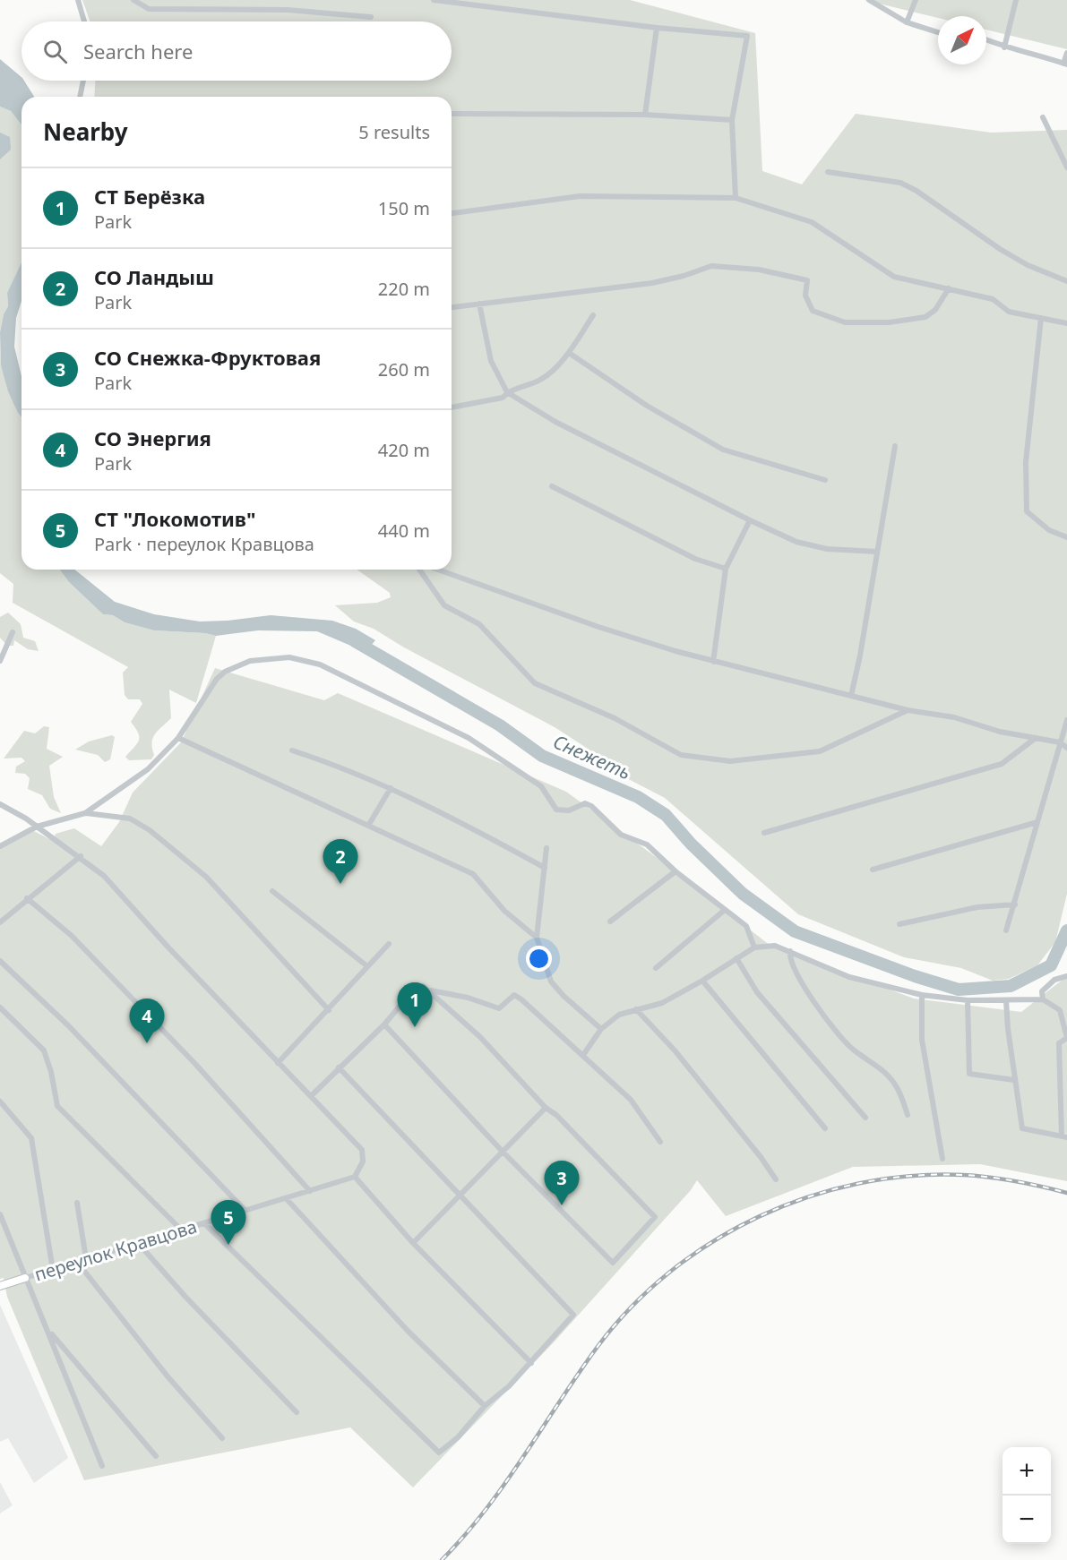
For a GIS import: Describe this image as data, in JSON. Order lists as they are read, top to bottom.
{
  "streets": {
    "street": ["переулок Кравцова"]
  },
  "water": ["Снежеть"],
  "north": "top right",
  "page": {
    "search": "Search here",
    "heading": ["Nearby", "5 results"],
    "list": [
      {
        "mark": "1",
        "name": "СТ Берёзка",
        "note": "Park",
        "value": "150 m"
      },
      {
        "mark": "2",
        "name": "СО Ландыш",
        "note": "Park",
        "value": "220 m"
      },
      {
        "mark": "3",
        "name": "СО Снежка-Фруктовая",
        "note": "Park",
        "value": "260 m"
      },
      {
        "mark": "4",
        "name": "СО Энергия",
        "note": "Park",
        "value": "420 m"
      },
      {
        "mark": "5",
        "name": "СТ \"Локомотив\"",
        "note": "Park · переулок Кравцова",
        "value": "440 m"
      }
    ],
    "pins": [
      "2",
      "1",
      "4",
      "3",
      "5"
    ],
    "map_buttons": ["+", "−"]
  }
}
